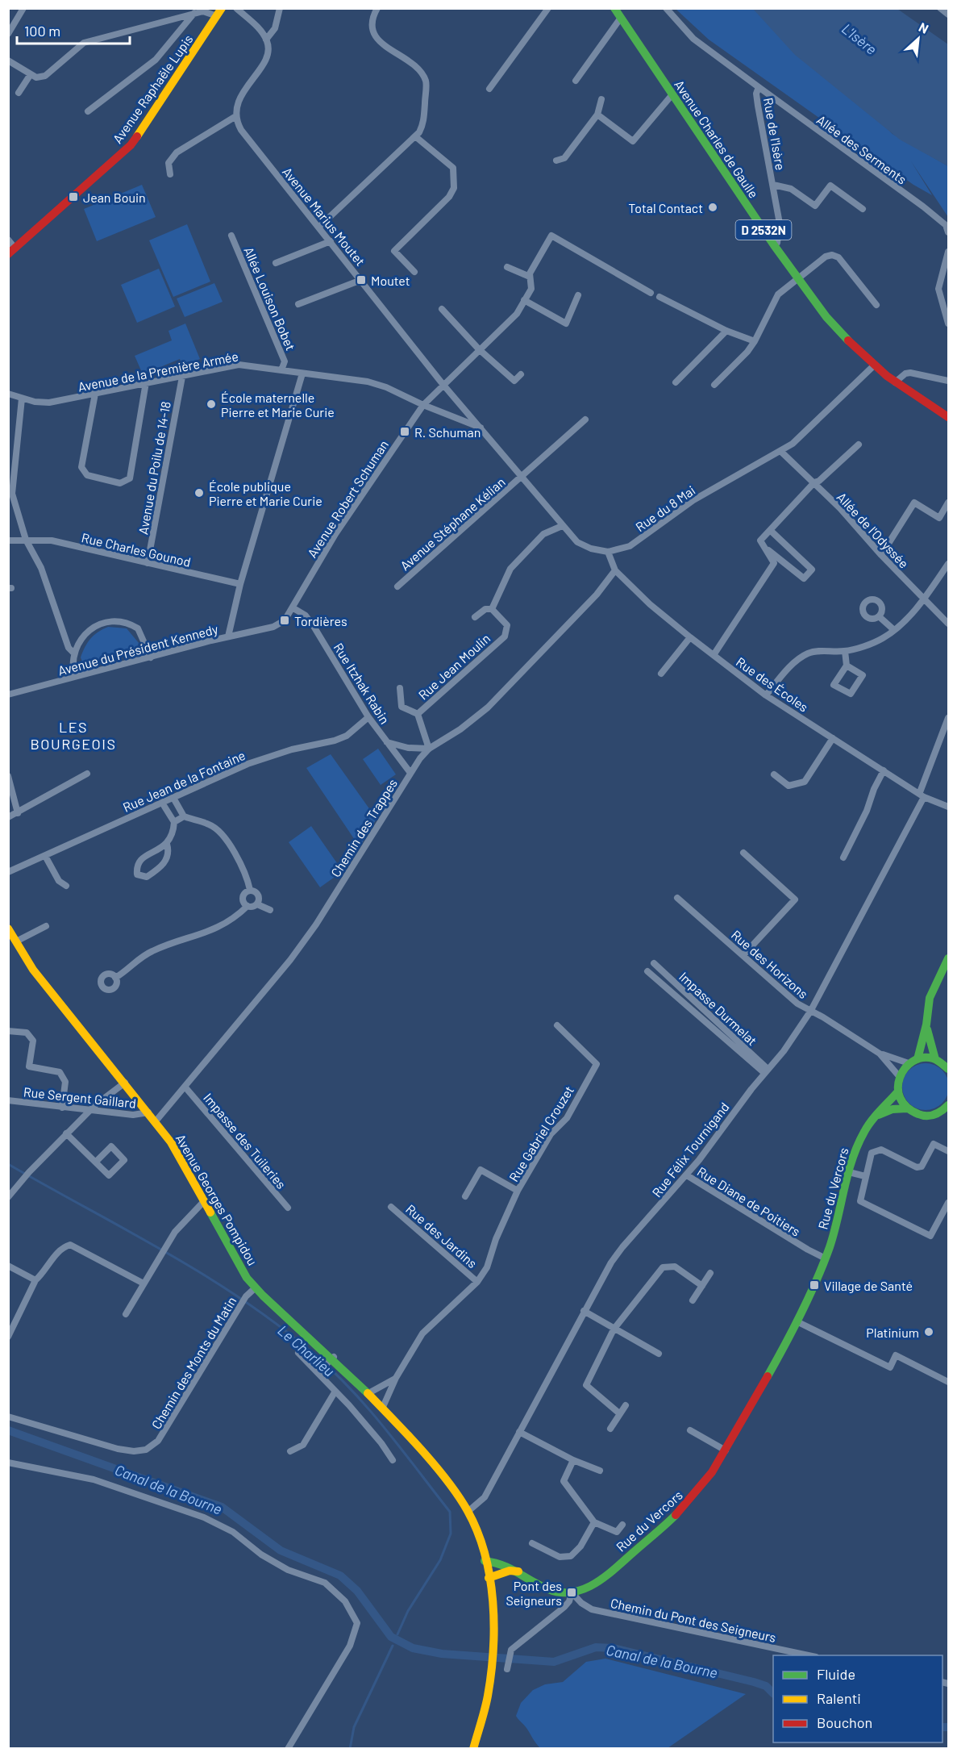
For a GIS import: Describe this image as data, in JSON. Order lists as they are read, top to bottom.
{
  "streets": {
    "main road": [
      "Avenue Raphaële Lupis",
      "Avenue Charles de Gaulle",
      "D 2532N",
      "Rue du Vercors",
      "Avenue Georges Pompidou"
    ],
    "street": [
      "Rue de l'Isère",
      "Allée des Serments",
      "Avenue Marius Moutet",
      "Allée Louison Bobet",
      "Avenue de la Première Armée",
      "Avenue du Poilu de 14-18",
      "Avenue Robert Schuman",
      "Rue du 8 Mai",
      "Avenue Stéphane Kélian",
      "Allée de l'Odyssée",
      "Rue Charles Gounod",
      "Avenue du Président Kennedy",
      "Rue Jean Moulin",
      "Rue Itzhak Rabin",
      "Rue des Écoles",
      "Rue Jean de la Fontaine",
      "Chemin des Trappes",
      "Rue des Horizons",
      "Impasse Durmelat",
      "Rue Sergent Gaillard",
      "Rue Gabriel Crouzet",
      "Impasse des Tuileries",
      "Rue Félix Tournigand",
      "Rue Diane de Poitiers",
      "Rue des Jardins",
      "Chemin des Monts du Matin",
      "Chemin du Pont des Seigneurs"
    ]
  },
  "crossings": [
    ["Rue de l'Isère", "Avenue Charles de Gaulle"],
    ["Rue de l'Isère", "Allée des Serments"],
    ["Avenue Charles de Gaulle", "Rue du 8 Mai"],
    ["Avenue Marius Moutet", "Avenue de la Première Armée"],
    ["Avenue Marius Moutet", "Avenue Robert Schuman"],
    ["Allée Louison Bobet", "Avenue de la Première Armée"],
    ["Avenue de la Première Armée", "Avenue du Poilu de 14-18"],
    ["Avenue de la Première Armée", "Avenue Robert Schuman"],
    ["Avenue du Poilu de 14-18", "Rue Charles Gounod"],
    ["Avenue Robert Schuman", "Avenue du Président Kennedy"],
    ["Avenue Robert Schuman", "Rue Itzhak Rabin"],
    ["Rue du 8 Mai", "Allée de l'Odyssée"],
    ["Rue du 8 Mai", "Rue des Écoles"],
    ["Rue Itzhak Rabin", "Rue Jean de la Fontaine"],
    ["Rue Itzhak Rabin", "Chemin des Trappes"],
    ["Rue des Écoles", "Chemin des Trappes"],
    ["Rue des Écoles", "Rue Félix Tournigand"],
    ["Chemin des Trappes", "Impasse des Tuileries"],
    ["Chemin des Trappes", "Avenue Georges Pompidou"],
    ["Rue des Horizons", "Rue Félix Tournigand"],
    ["Impasse Durmelat", "Rue Félix Tournigand"],
    ["Rue Sergent Gaillard", "Avenue Georges Pompidou"],
    ["Rue Gabriel Crouzet", "Avenue Georges Pompidou"],
    ["Rue Gabriel Crouzet", "Rue des Jardins"],
    ["Rue Félix Tournigand", "Avenue Georges Pompidou"],
    ["Rue Félix Tournigand", "Rue Diane de Poitiers"],
    ["Rue du Vercors", "Avenue Georges Pompidou"],
    ["Rue du Vercors", "Rue Diane de Poitiers"],
    ["Rue du Vercors", "Chemin du Pont des Seigneurs"],
    ["Avenue Georges Pompidou", "Chemin des Monts du Matin"]
  ],
  "districts": ["LES BOURGEOIS"],
  "water": ["L'Isère", "Le Charlieu", "Canal de la Bourne"],
  "places": {
    "transit": [
      "Jean Bouin",
      "Moutet",
      "R. Schuman",
      "Tordières",
      "Village de Santé",
      "Pont des Seigneurs"
    ],
    "other": [
      "Total Contact",
      "École maternelle Pierre et Marie Curie",
      "École publique Pierre et Marie Curie",
      "Platinium"
    ]
  },
  "legend": ["Fluide", "Ralenti", "Bouchon"],
  "scale_bar": "100 m",
  "north": "top right"
}
